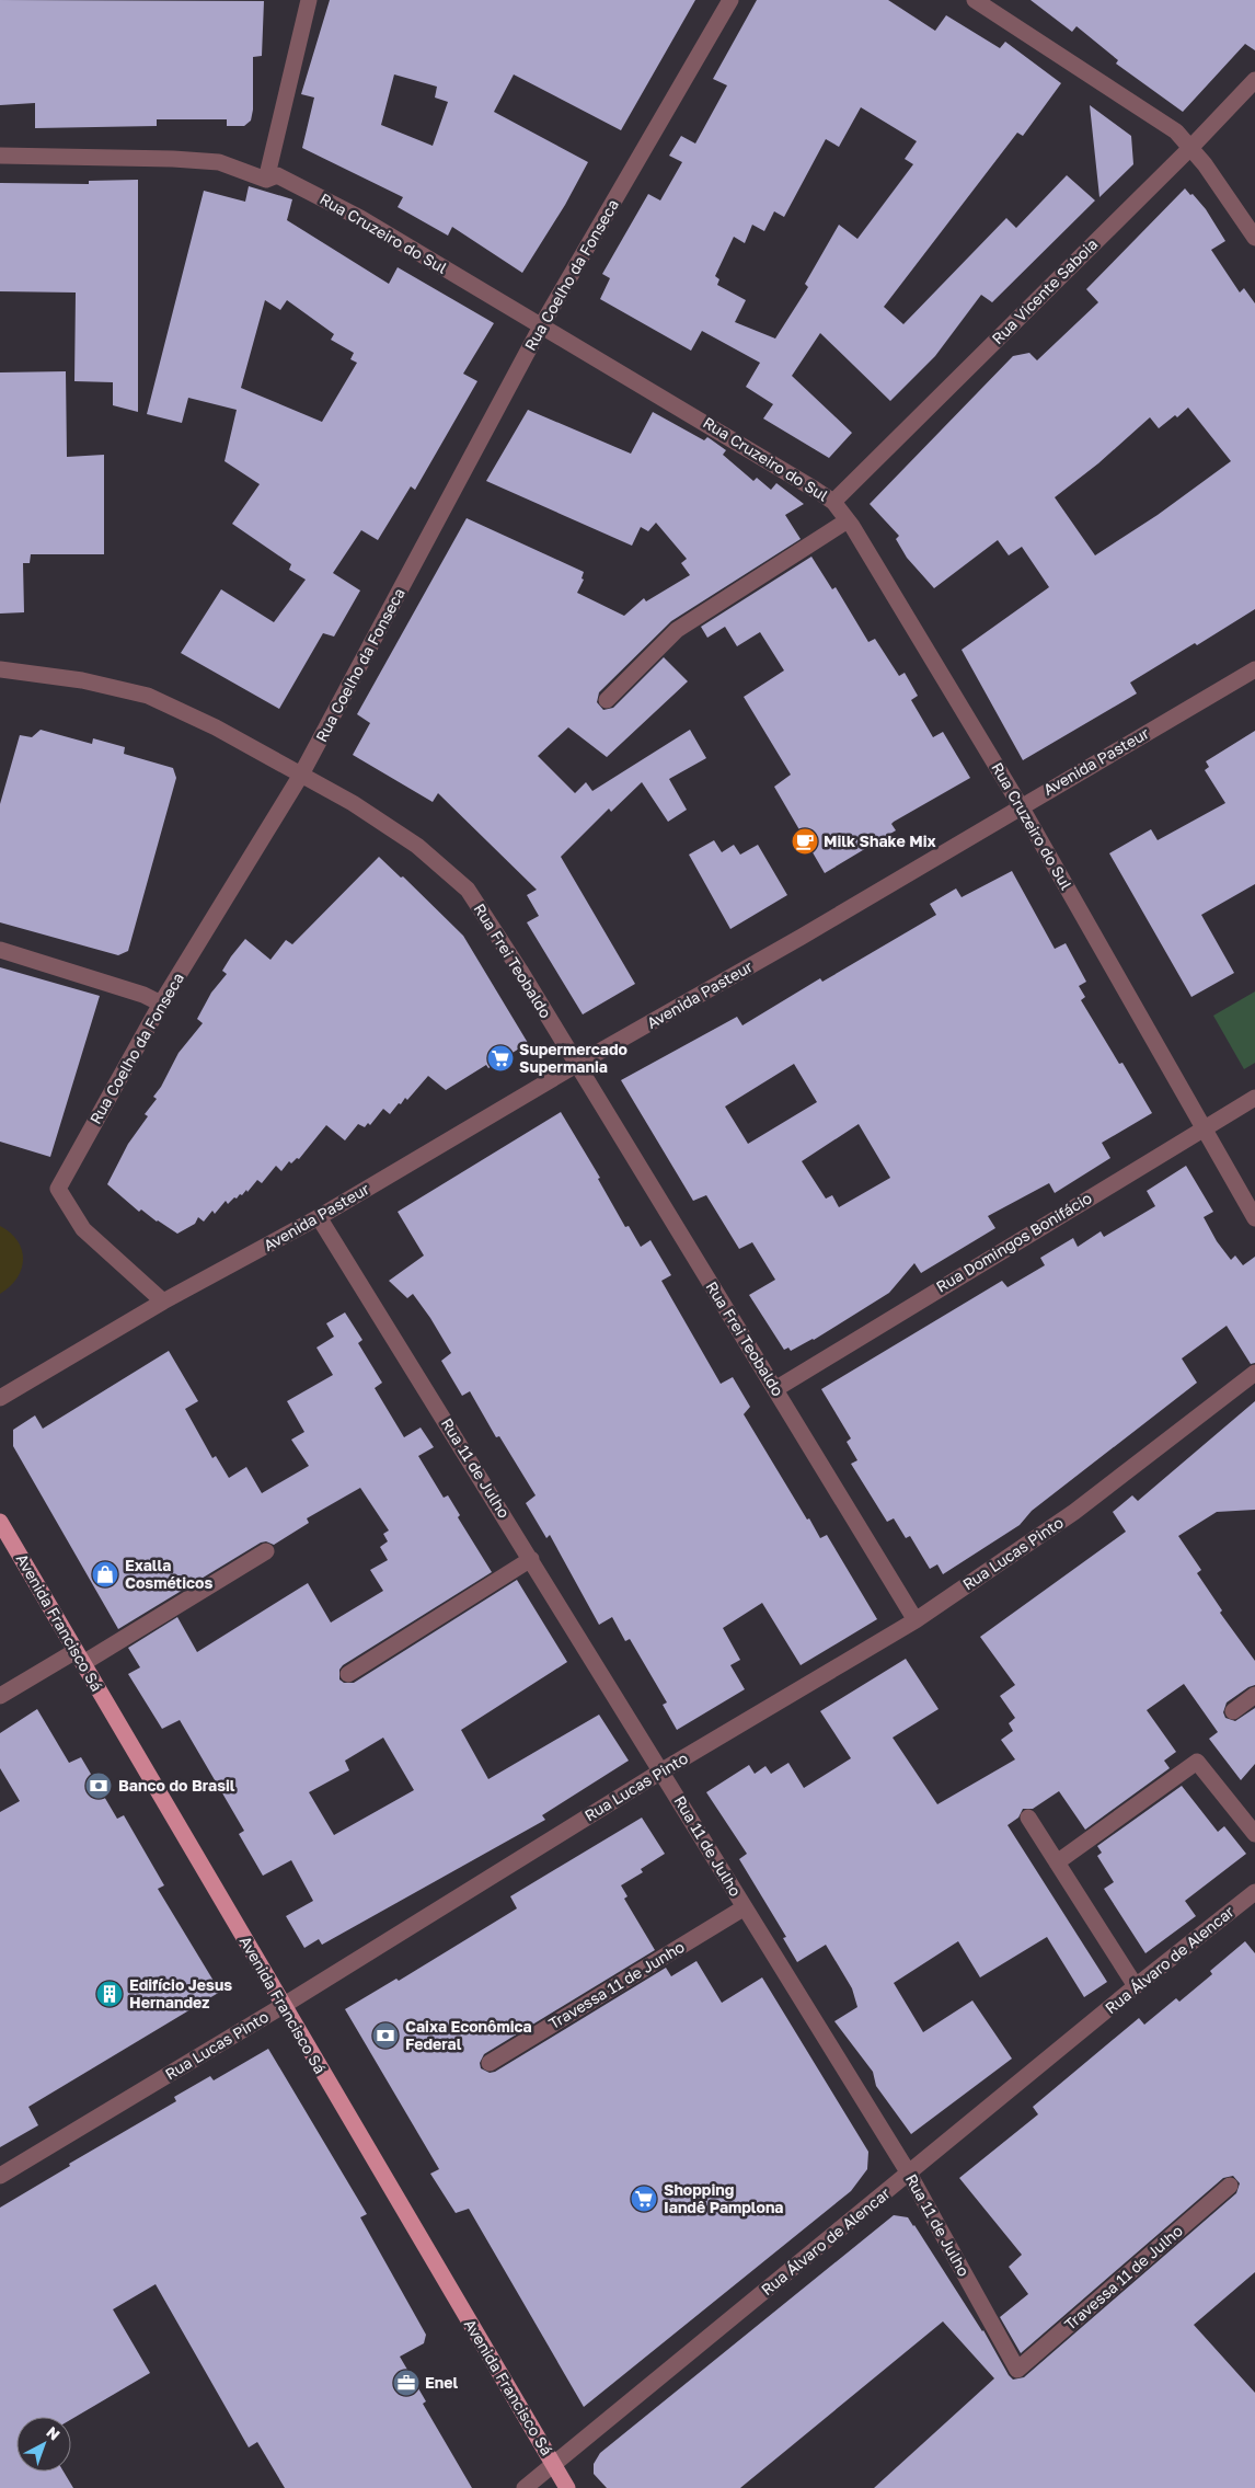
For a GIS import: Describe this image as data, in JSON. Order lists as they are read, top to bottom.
{
  "streets": {
    "main road": ["Avenida Francisco Sá"],
    "street": [
      "Rua Cruzeiro do Sul",
      "Rua Coelho da Fonseca",
      "Rua Vicente Saboia",
      "Avenida Pasteur",
      "Rua Frei Teobaldo",
      "Rua Domingos Bonifácio",
      "Rua 11 de Julho",
      "Rua Lucas Pinto",
      "Rua Álvaro de Alencar",
      "Travessa 11 de Junho",
      "Travessa 11 de Julho"
    ]
  },
  "crossings": [
    ["Rua Cruzeiro do Sul", "Rua Coelho da Fonseca"],
    ["Rua Cruzeiro do Sul", "Rua Vicente Saboia"],
    ["Rua Cruzeiro do Sul", "Avenida Pasteur"],
    ["Rua Cruzeiro do Sul", "Rua Domingos Bonifácio"],
    ["Rua Coelho da Fonseca", "Avenida Pasteur"],
    ["Rua Coelho da Fonseca", "Rua Frei Teobaldo"],
    ["Avenida Pasteur", "Rua Frei Teobaldo"],
    ["Avenida Pasteur", "Rua 11 de Julho"],
    ["Rua Frei Teobaldo", "Rua Domingos Bonifácio"],
    ["Rua Frei Teobaldo", "Rua Lucas Pinto"],
    ["Rua 11 de Julho", "Rua Lucas Pinto"],
    ["Rua 11 de Julho", "Rua Álvaro de Alencar"],
    ["Rua 11 de Julho", "Travessa 11 de Junho"],
    ["Rua 11 de Julho", "Travessa 11 de Julho"],
    ["Rua Lucas Pinto", "Avenida Francisco Sá"],
    ["Avenida Francisco Sá", "Rua Álvaro de Alencar"]
  ],
  "places": {
    "cafe": ["Milk Shake Mix"],
    "supermarket": ["Supermercado Supermania", "Shopping Iandê Pamplona"],
    "shop": ["Exalla Cosméticos"],
    "bank": ["Banco do Brasil", "Caixa Econômica Federal"],
    "building": ["Edifício Jesus Hernandez"],
    "office": ["Enel"]
  },
  "north": "top right"
}
